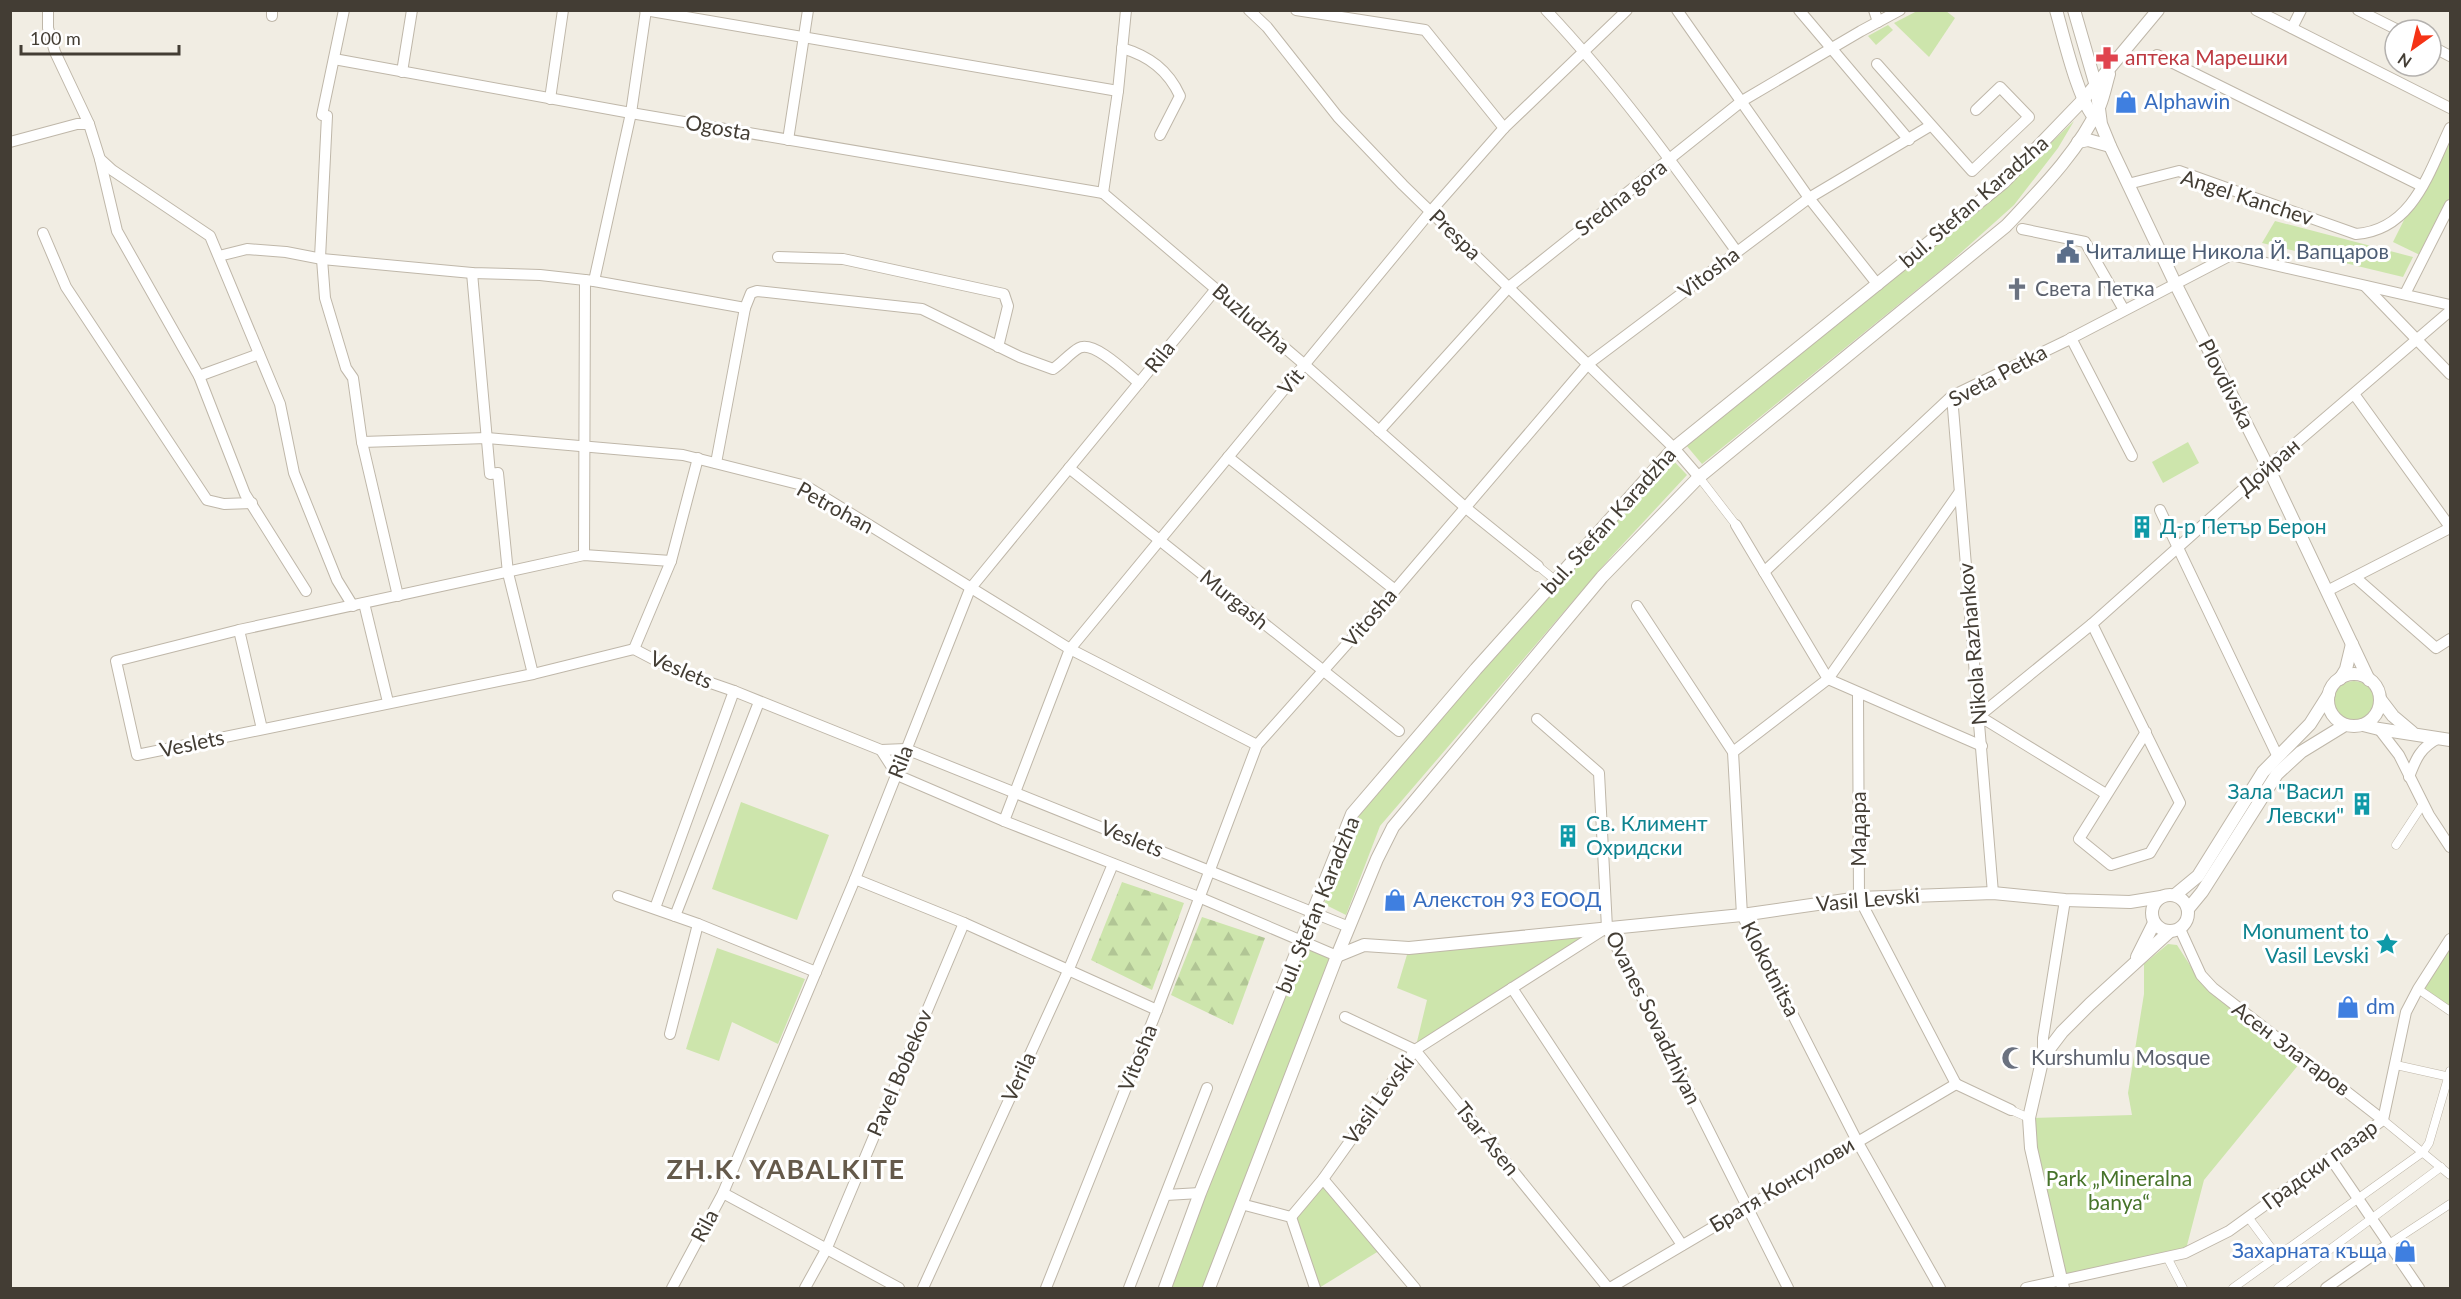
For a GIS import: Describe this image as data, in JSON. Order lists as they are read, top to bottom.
{
  "streets": {
    "street": [
      "Ogosta",
      "Sredna gora",
      "Angel Kanchev",
      "bul. Stefan Karadzha",
      "Prespa",
      "Vitosha",
      "Buzludzha",
      "Rila",
      "Sveta Petka",
      "Vit",
      "Plovdivska",
      "Дойран",
      "Petrohan",
      "Murgash",
      "Nikola Razhankov",
      "Veslets",
      "Мадара",
      "Vasil Levski",
      "Klokotnitsa",
      "Ovanes Sovadzhiyan",
      "Асен Златаров",
      "Pavel Bobekov",
      "Verila",
      "Tsar Asen",
      "Градски пазар",
      "Братя Консулови"
    ]
  },
  "crossings": [
    ["Ogosta", "Buzludzha"],
    ["Sredna gora", "Prespa"],
    ["Sredna gora", "Buzludzha"],
    ["Angel Kanchev", "Plovdivska"],
    ["bul. Stefan Karadzha", "Prespa"],
    ["bul. Stefan Karadzha", "Plovdivska"],
    ["bul. Stefan Karadzha", "Veslets"],
    ["Prespa", "Vitosha"],
    ["Prespa", "Vit"],
    ["Vitosha", "Buzludzha"],
    ["Vitosha", "Petrohan"],
    ["Vitosha", "Murgash"],
    ["Vitosha", "Veslets"],
    ["Buzludzha", "Rila"],
    ["Buzludzha", "Vit"],
    ["Rila", "Petrohan"],
    ["Rila", "Murgash"],
    ["Rila", "Veslets"],
    ["Sveta Petka", "Plovdivska"],
    ["Sveta Petka", "Nikola Razhankov"],
    ["Vit", "Petrohan"],
    ["Vit", "Murgash"],
    ["Vit", "Veslets"],
    ["Plovdivska", "Дойран"],
    ["Дойран", "Nikola Razhankov"],
    ["Nikola Razhankov", "Vasil Levski"],
    ["Veslets", "Verila"],
    ["Мадара", "Vasil Levski"],
    ["Мадара", "Братя Консулови"],
    ["Vasil Levski", "Klokotnitsa"],
    ["Vasil Levski", "Ovanes Sovadzhiyan"],
    ["Vasil Levski", "Асен Златаров"],
    ["Vasil Levski", "Tsar Asen"],
    ["Klokotnitsa", "Братя Консулови"],
    ["Ovanes Sovadzhiyan", "Братя Консулови"],
    ["Асен Златаров", "Градски пазар"],
    ["Tsar Asen", "Братя Консулови"]
  ],
  "districts": ["ZH.K. YABALKITE"],
  "parks": ["Park „Mineralna banya“"],
  "places": {
    "pharmacy": ["аптека Марешки"],
    "shop": [
      "Alphawin",
      "Алекстон 93 ЕООД",
      "dm",
      "Захарната къща"
    ],
    "public building": ["Читалище Никола Й. Вапцаров"],
    "church": ["Света Петка"],
    "building": ["Д-р Петър Берон", "Зала \"Васил Левски\"", "Св. Климент Охридски"],
    "place": ["Monument to Vasil Levski"],
    "mosque": ["Kurshumlu Mosque"]
  },
  "scale_bar": "100 m",
  "north": "bottom left"
}
